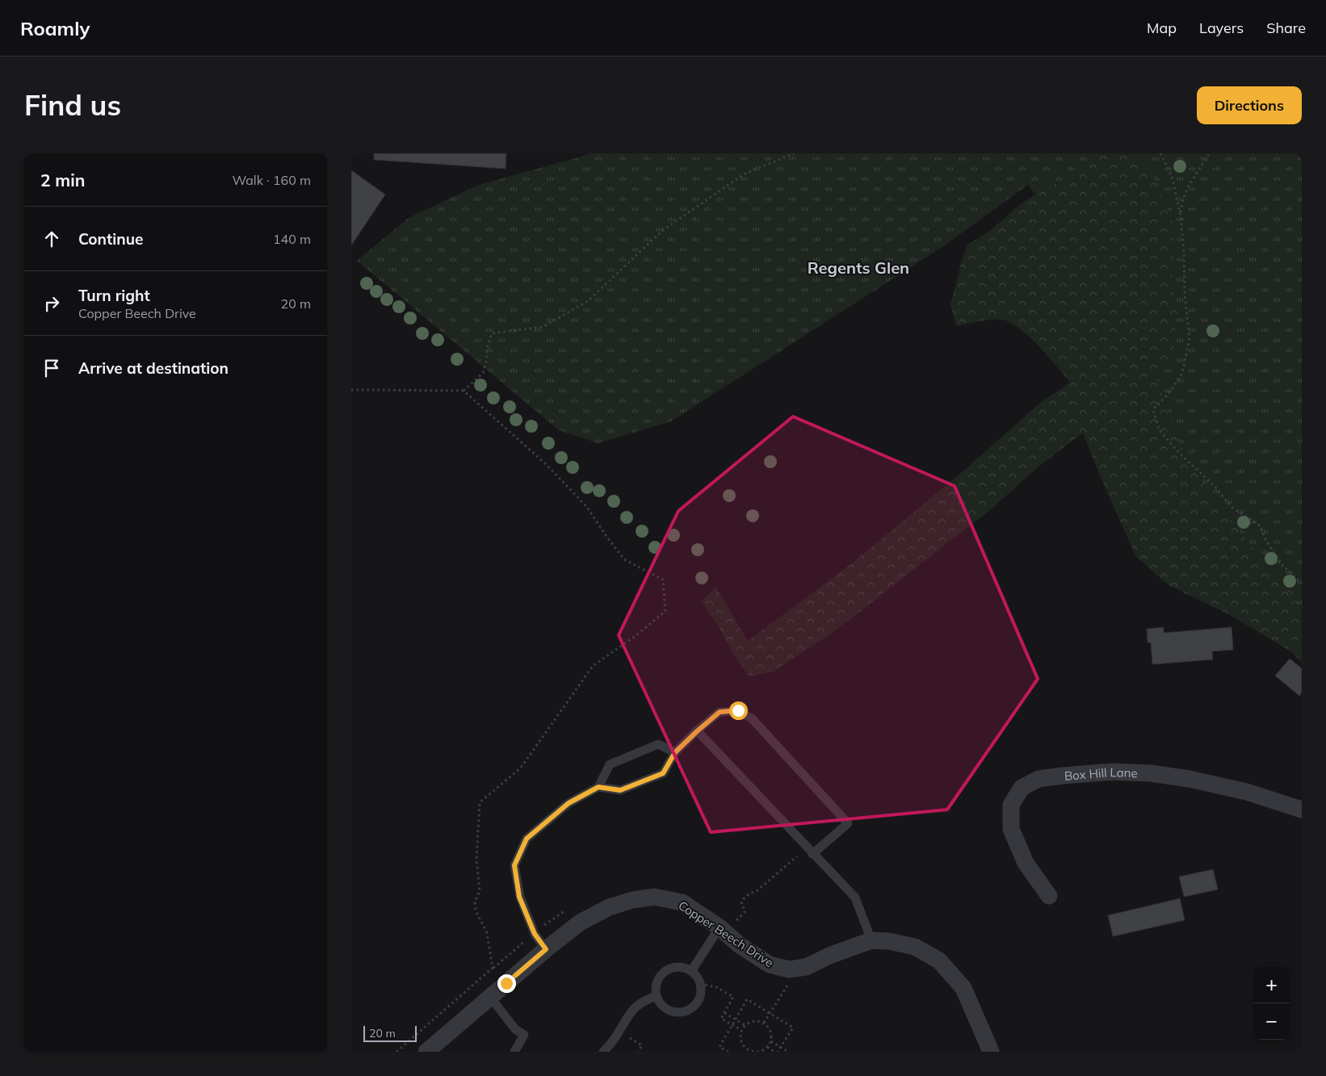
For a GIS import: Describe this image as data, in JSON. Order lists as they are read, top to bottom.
{
  "streets": {
    "street": ["Box Hill Lane", "Copper Beech Drive"]
  },
  "districts": ["Regents Glen"],
  "scale_bar": "20 m",
  "page": {
    "header": "Roamly",
    "nav": ["Map", "Layers", "Share"],
    "buttons": "Directions",
    "title": "Find us",
    "heading": ["2 min", "Walk · 160 m"],
    "list": [
      ["Continue", "140 m"],
      ["Turn right", "Copper Beech Drive", "20 m"],
      "Arrive at destination"
    ],
    "map_buttons": ["+", "−"],
    "scale": "20 m"
  }
}
